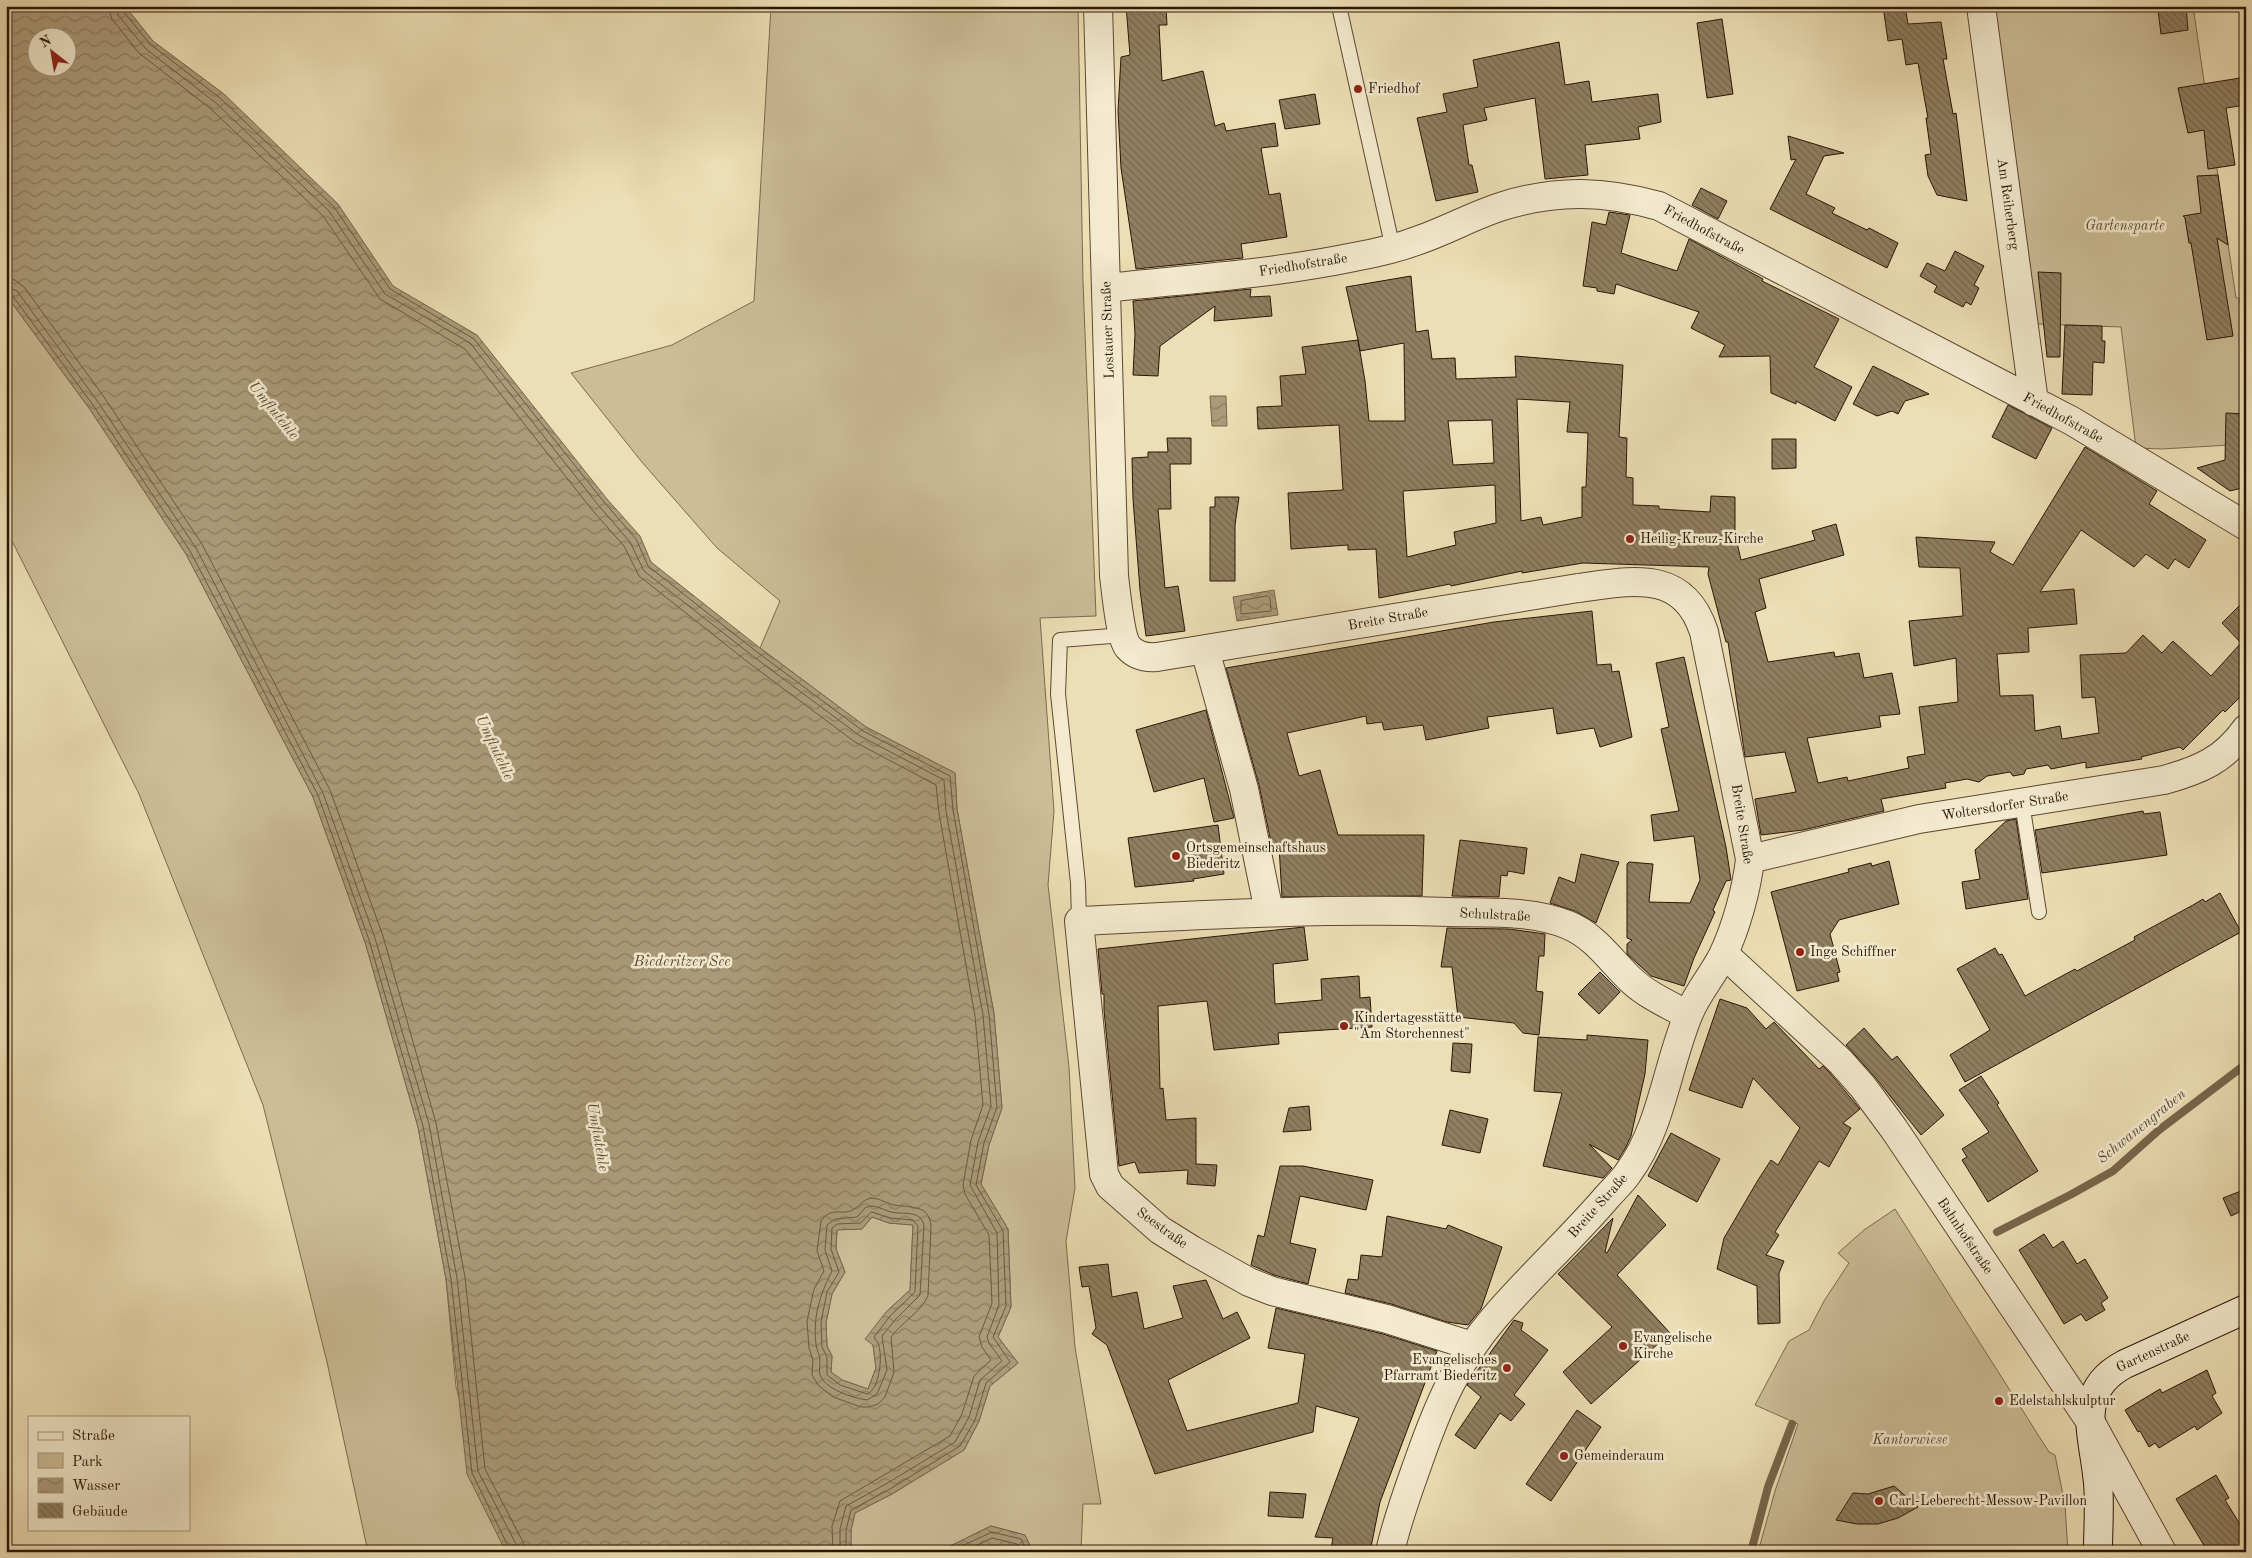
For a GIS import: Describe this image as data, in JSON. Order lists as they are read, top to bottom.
{
  "streets": {
    "street": [
      "Am Reiherberg",
      "Friedhofstraße",
      "Lostauer Straße",
      "Breite Straße",
      "Woltersdorfer Straße",
      "Schulstraße",
      "Seestraße",
      "Bahnhofstraße",
      "Gartenstraße"
    ]
  },
  "crossings": [
    ["Am Reiherberg", "Friedhofstraße"],
    ["Friedhofstraße", "Lostauer Straße"],
    ["Lostauer Straße", "Breite Straße"],
    ["Breite Straße", "Woltersdorfer Straße"],
    ["Breite Straße", "Schulstraße"],
    ["Breite Straße", "Seestraße"],
    ["Breite Straße", "Bahnhofstraße"],
    ["Schulstraße", "Seestraße"],
    ["Bahnhofstraße", "Gartenstraße"]
  ],
  "water": ["Umflutehle", "Biederitzer See", "Schwanengraben"],
  "parks": ["Gartensparte", "Kantorwiese"],
  "places": [
    "Friedhof",
    "Heilig-Kreuz-Kirche",
    "Ortsgemeinschaftshaus Biederitz",
    "Inge Schiffner",
    "Kindertagesstätte \"Am Storchennest\"",
    "Evangelische Kirche",
    "Evangelisches Pfarramt Biederitz",
    "Edelstahlskulptur",
    "Gemeinderaum",
    "Carl-Leberecht-Messow-Pavillon"
  ],
  "legend": [
    "Straße",
    "Park",
    "Wasser",
    "Gebäude"
  ],
  "north": "top left"
}
